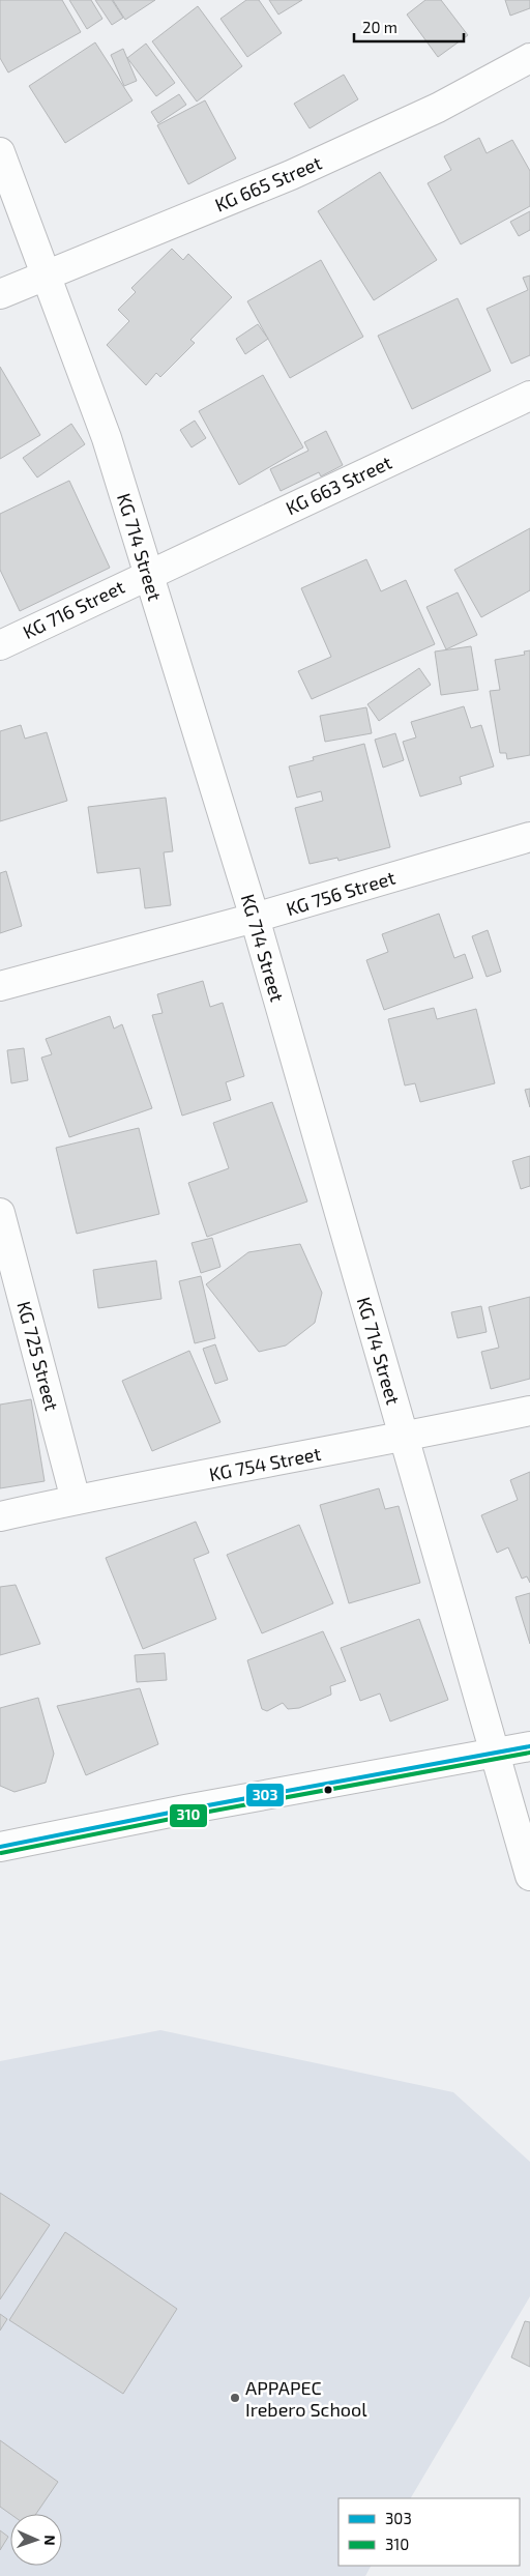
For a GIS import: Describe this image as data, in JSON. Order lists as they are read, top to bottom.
{
  "streets": {
    "street": [
      "KG 665 Street",
      "KG 663 Street",
      "KG 714 Street",
      "KG 716 Street",
      "KG 756 Street",
      "KG 725 Street",
      "KG 754 Street"
    ]
  },
  "crossings": [
    ["KG 665 Street", "KG 714 Street"],
    ["KG 663 Street", "KG 714 Street"],
    ["KG 663 Street", "KG 716 Street"],
    ["KG 714 Street", "KG 716 Street"],
    ["KG 714 Street", "KG 756 Street"],
    ["KG 714 Street", "KG 754 Street"],
    ["KG 725 Street", "KG 754 Street"]
  ],
  "places": ["APPAPEC Irebero School"],
  "lines": ["transit line 303", "transit line 310"],
  "legend": ["303", "310"],
  "scale_bar": "20 m",
  "north": "right"
}
